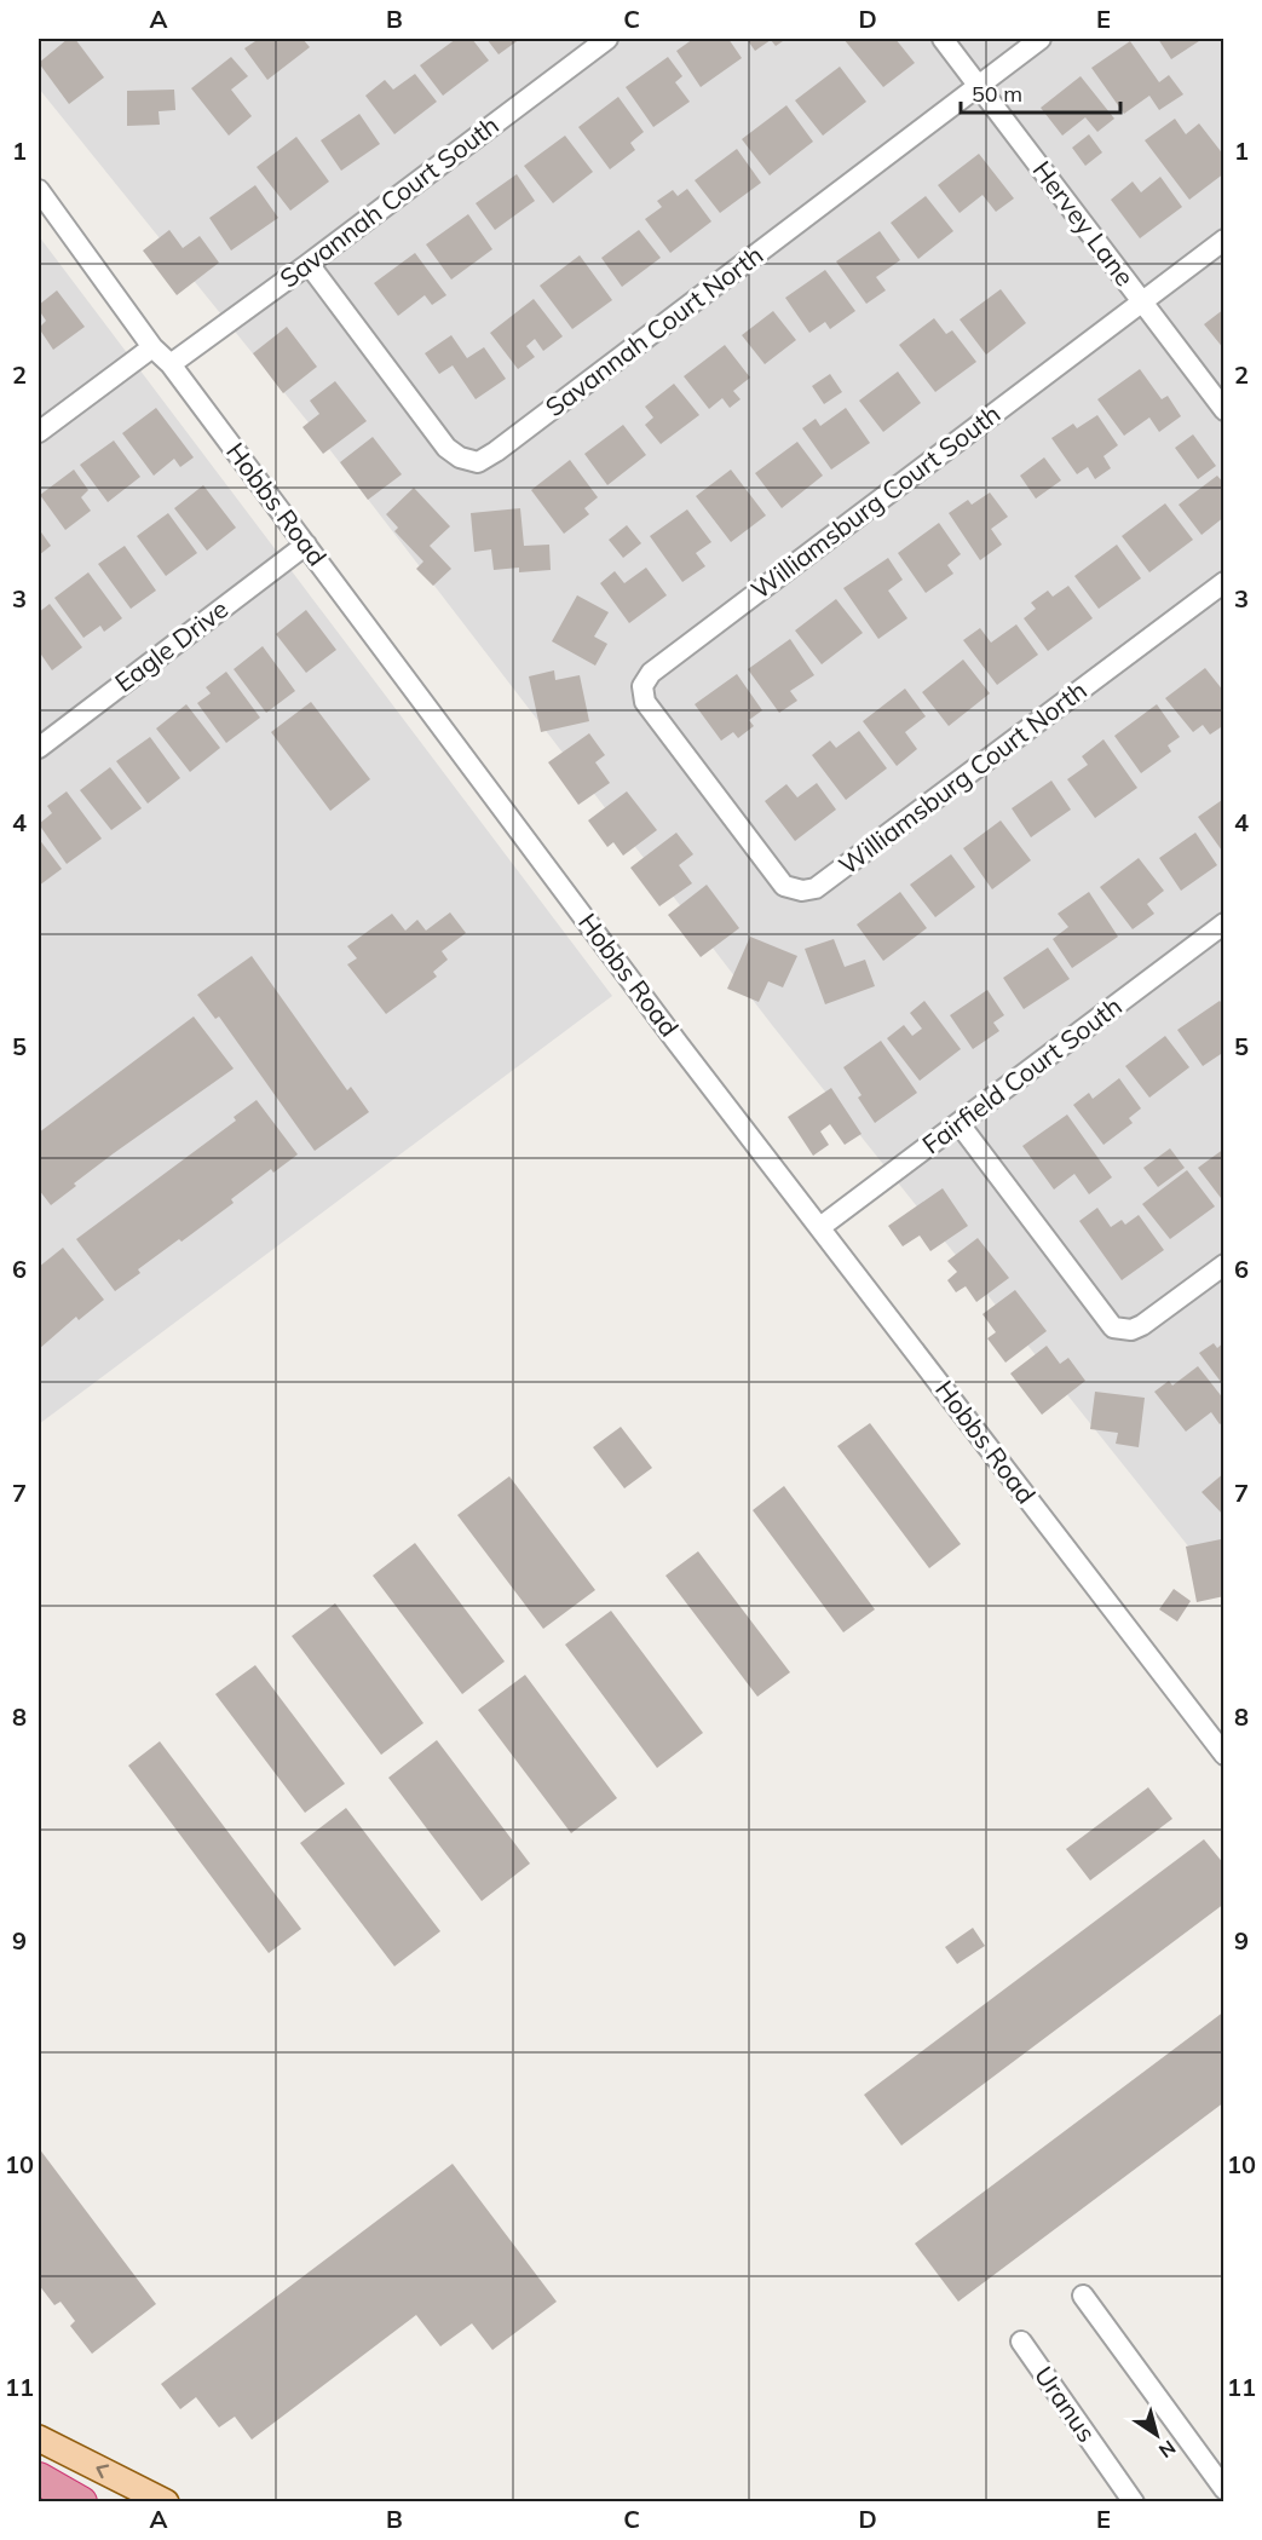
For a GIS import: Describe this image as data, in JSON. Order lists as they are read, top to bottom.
{
  "streets": {
    "street": [
      "Savannah Court South",
      "Hervey Lane",
      "Savannah Court North",
      "Williamsburg Court South",
      "Hobbs Road",
      "Eagle Drive",
      "Williamsburg Court North",
      "Fairfield Court South",
      "Uranus"
    ]
  },
  "crossings": [
    ["Savannah Court South", "Savannah Court North"],
    ["Savannah Court South", "Hobbs Road"],
    ["Hervey Lane", "Savannah Court North"],
    ["Hervey Lane", "Williamsburg Court South"],
    ["Williamsburg Court South", "Williamsburg Court North"],
    ["Hobbs Road", "Eagle Drive"],
    ["Hobbs Road", "Fairfield Court South"]
  ],
  "scale_bar": "50 m",
  "north": "bottom right",
  "grid": {
    "columns": [
      "A",
      "B",
      "C",
      "D",
      "E"
    ],
    "rows": [
      "1",
      "2",
      "3",
      "4",
      "5",
      "6",
      "7",
      "8",
      "9",
      "10",
      "11"
    ]
  }
}
